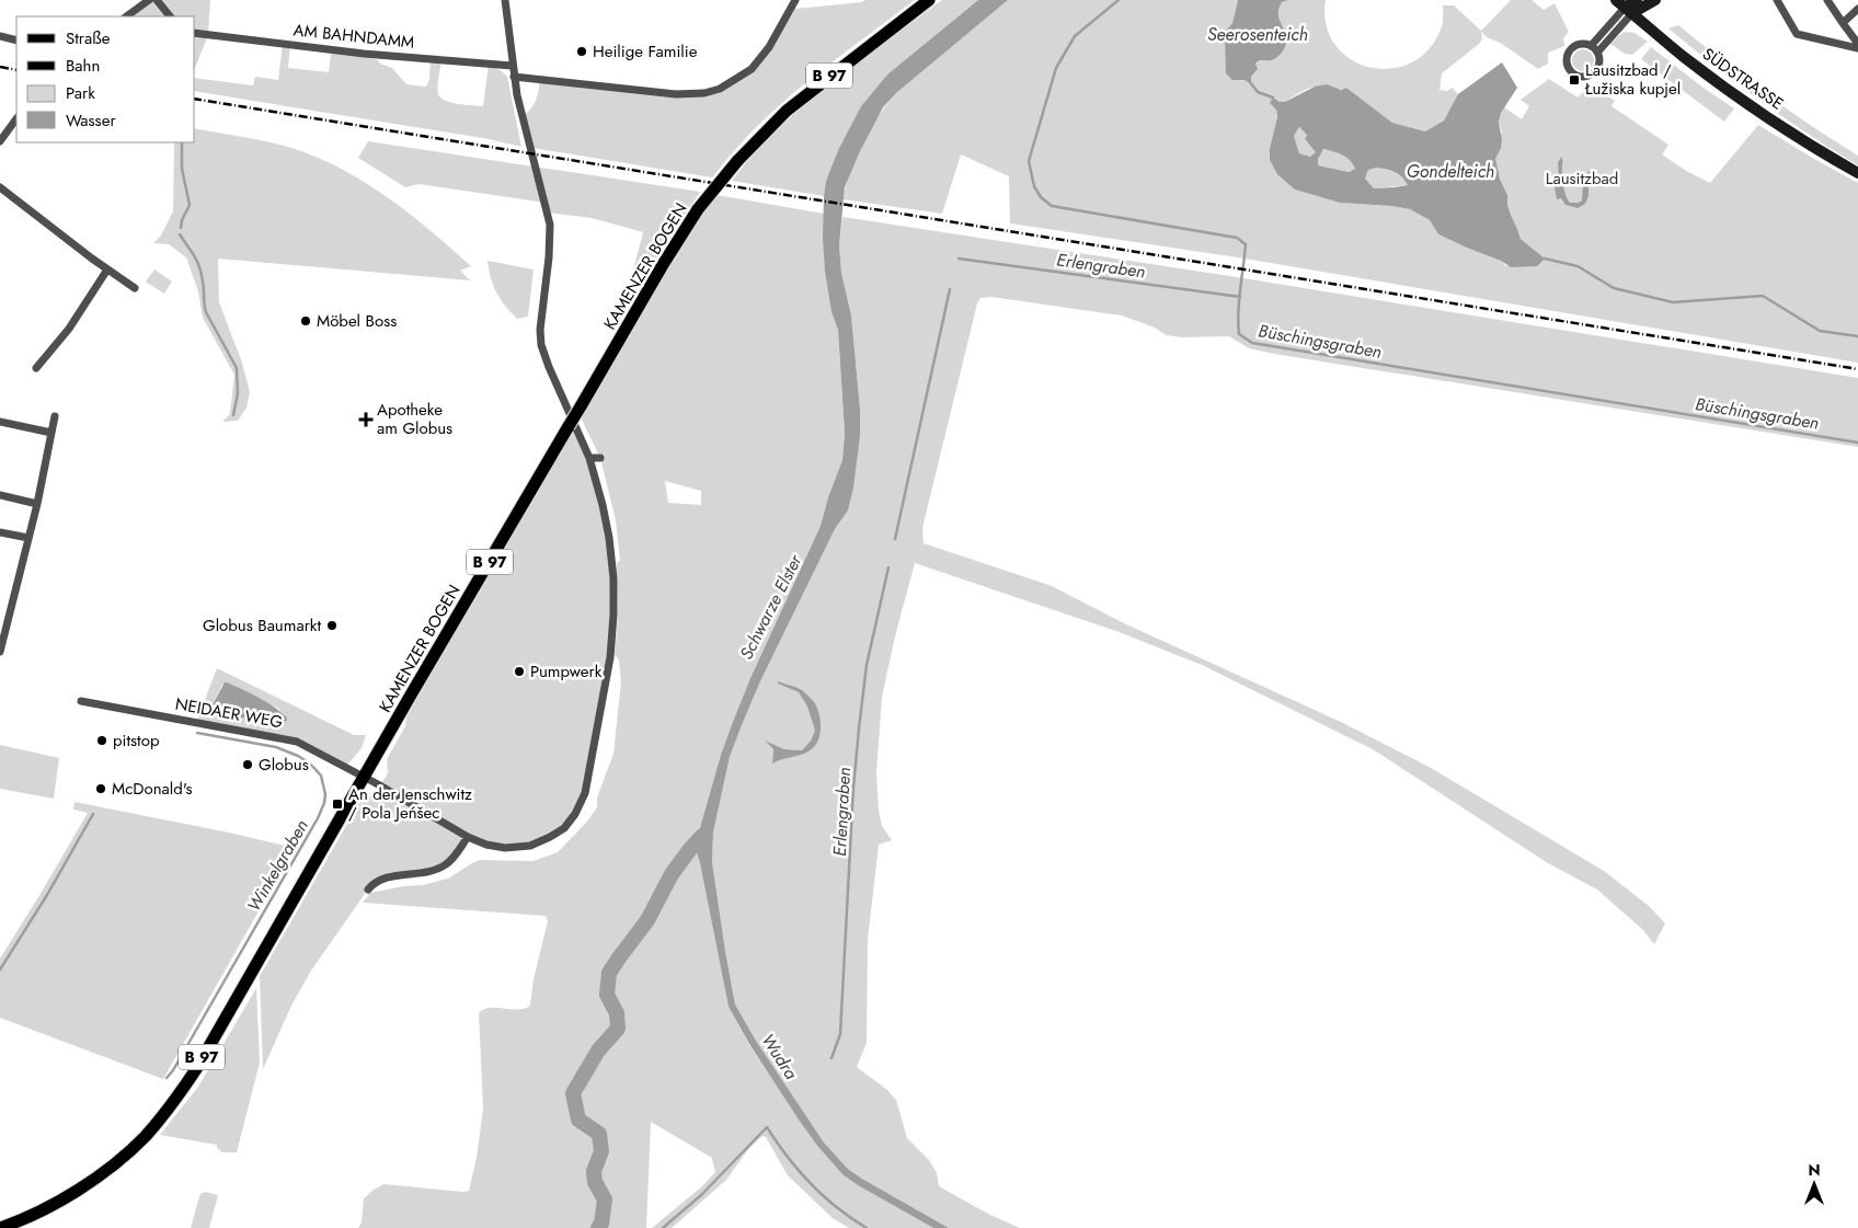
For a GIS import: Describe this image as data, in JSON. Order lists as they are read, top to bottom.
{
  "streets": {
    "main road": ["B 97", "SÜDSTRASSE", "KAMENZER BOGEN"],
    "street": ["AM BAHNDAMM", "NEIDAER WEG"]
  },
  "crossings": [
    ["AM BAHNDAMM", "NEIDAER WEG"],
    ["KAMENZER BOGEN", "NEIDAER WEG"]
  ],
  "water": [
    "Seerosenteich",
    "Gondelteich",
    "Erlengraben",
    "Büschingsgraben",
    "Schwarze Elster",
    "Winkelgraben",
    "Wudra"
  ],
  "parks": ["Lausitzbad"],
  "places": {
    "other": [
      "Heilige Familie",
      "Möbel Boss",
      "Globus Baumarkt",
      "Pumpwerk",
      "pitstop",
      "Globus",
      "McDonald's"
    ],
    "transit": ["Lausitzbad / Łužiska kupjel", "An der Jenschwitz / Pola Jeńšec"],
    "health": ["Apotheke am Globus"]
  },
  "legend": [
    "Straße",
    "Bahn",
    "Park",
    "Wasser"
  ],
  "north": "top"
}
